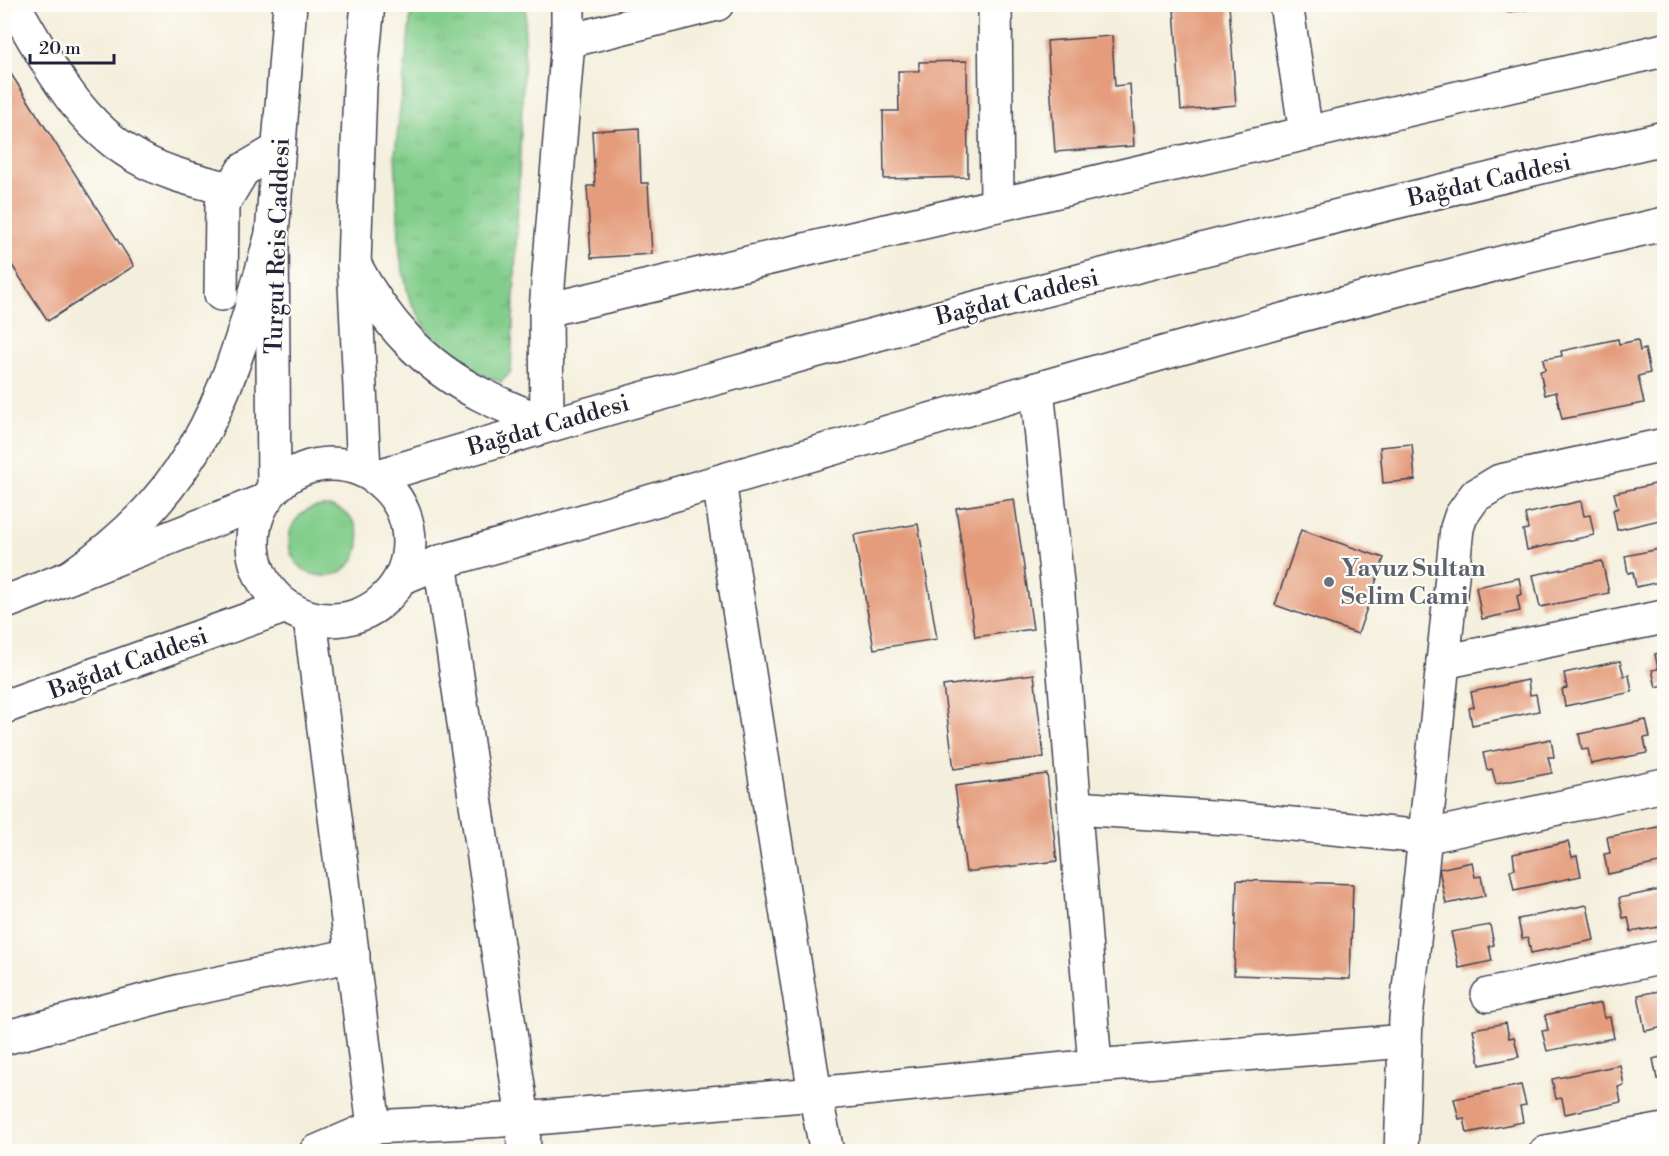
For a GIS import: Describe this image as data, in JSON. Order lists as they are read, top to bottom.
{
  "streets": {
    "street": ["Bağdat Caddesi", "Turgut Reis Caddesi"]
  },
  "crossings": [
    ["Bağdat Caddesi", "Turgut Reis Caddesi"]
  ],
  "places": ["Yavuz Sultan Selim Cami"],
  "scale_bar": "20 m"
}
